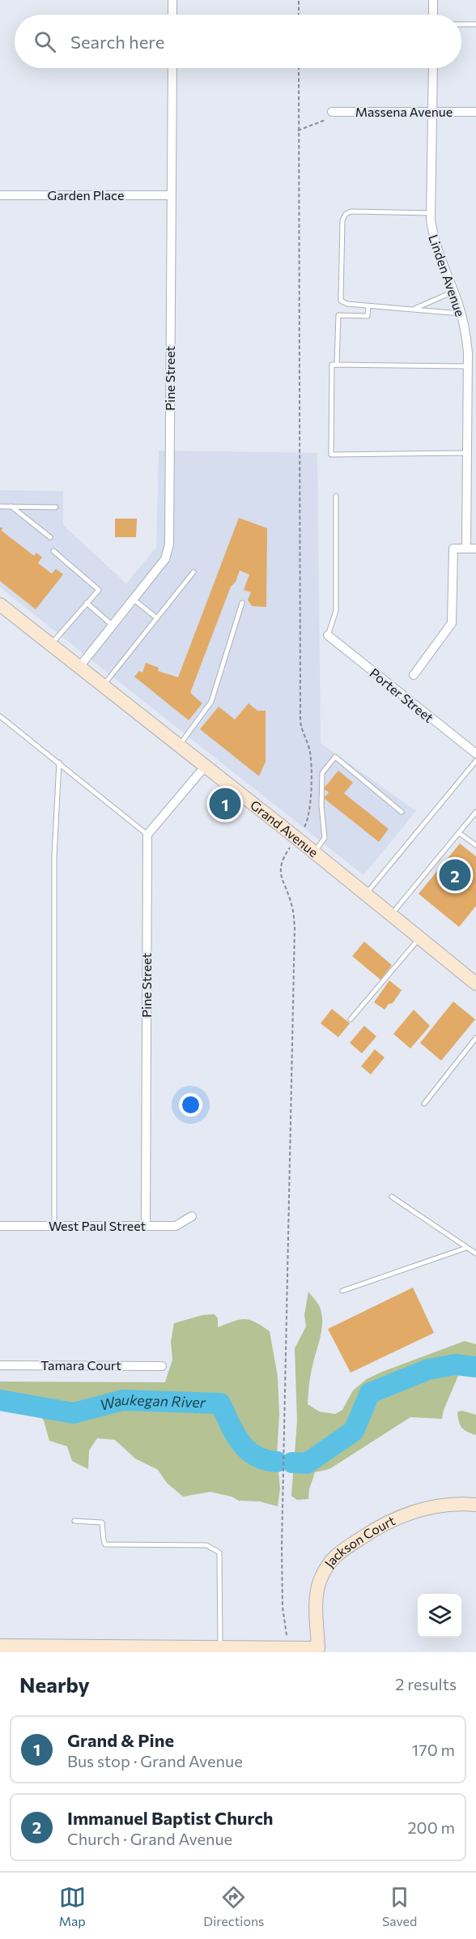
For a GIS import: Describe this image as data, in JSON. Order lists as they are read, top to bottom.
{
  "streets": {
    "main road": ["Grand Avenue", "Jackson Court"],
    "street": [
      "Massena Avenue",
      "Garden Place",
      "Linden Avenue",
      "Pine Street",
      "Porter Street",
      "West Paul Street",
      "Tamara Court"
    ]
  },
  "crossings": [
    ["Massena Avenue", "Linden Avenue"],
    ["Garden Place", "Pine Street"],
    ["Pine Street", "Grand Avenue"],
    ["Pine Street", "West Paul Street"]
  ],
  "water": ["Waukegan River"],
  "page": {
    "search": "Search here",
    "pins": ["1", "2"],
    "heading": ["Nearby", "2 results"],
    "list": [
      {
        "mark": "1",
        "name": "Grand & Pine",
        "note": "Bus stop · Grand Avenue",
        "value": "170 m"
      },
      {
        "mark": "2",
        "name": "Immanuel Baptist Church",
        "note": "Church · Grand Avenue",
        "value": "200 m"
      }
    ],
    "nav": ["Map", "Directions", "Saved"]
  }
}
